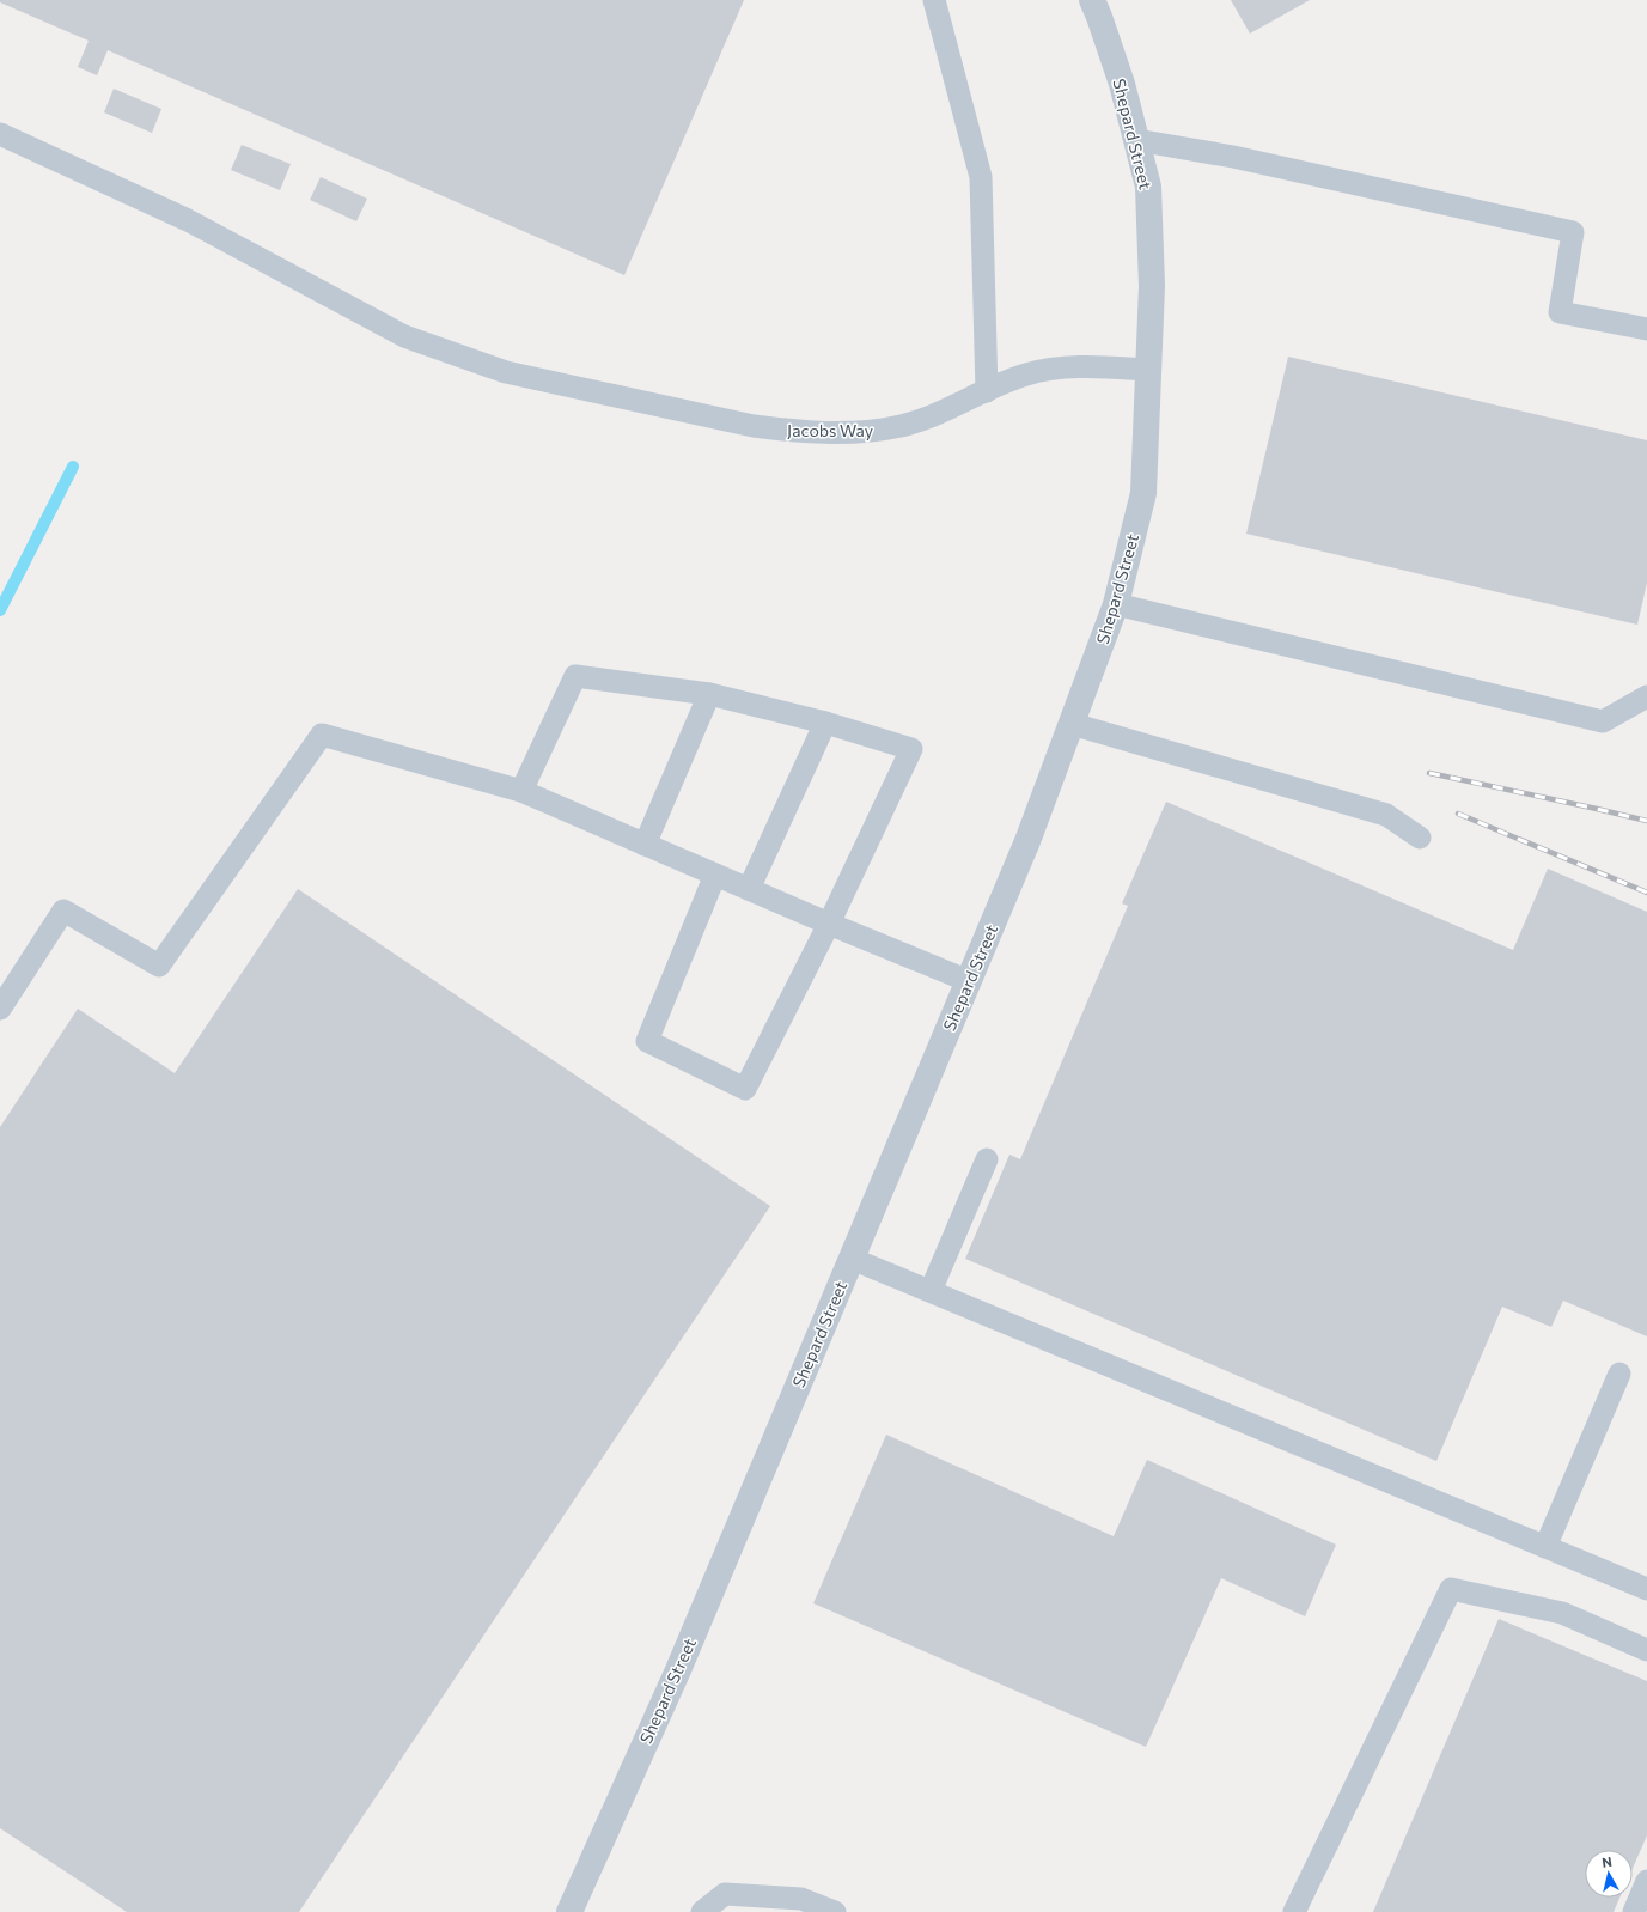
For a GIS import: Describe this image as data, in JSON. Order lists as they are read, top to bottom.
{
  "streets": {
    "street": ["Shepard Street"],
    "lane": ["Jacobs Way"]
  },
  "crossings": [
    ["Shepard Street", "Jacobs Way"]
  ],
  "north": "top"
}
